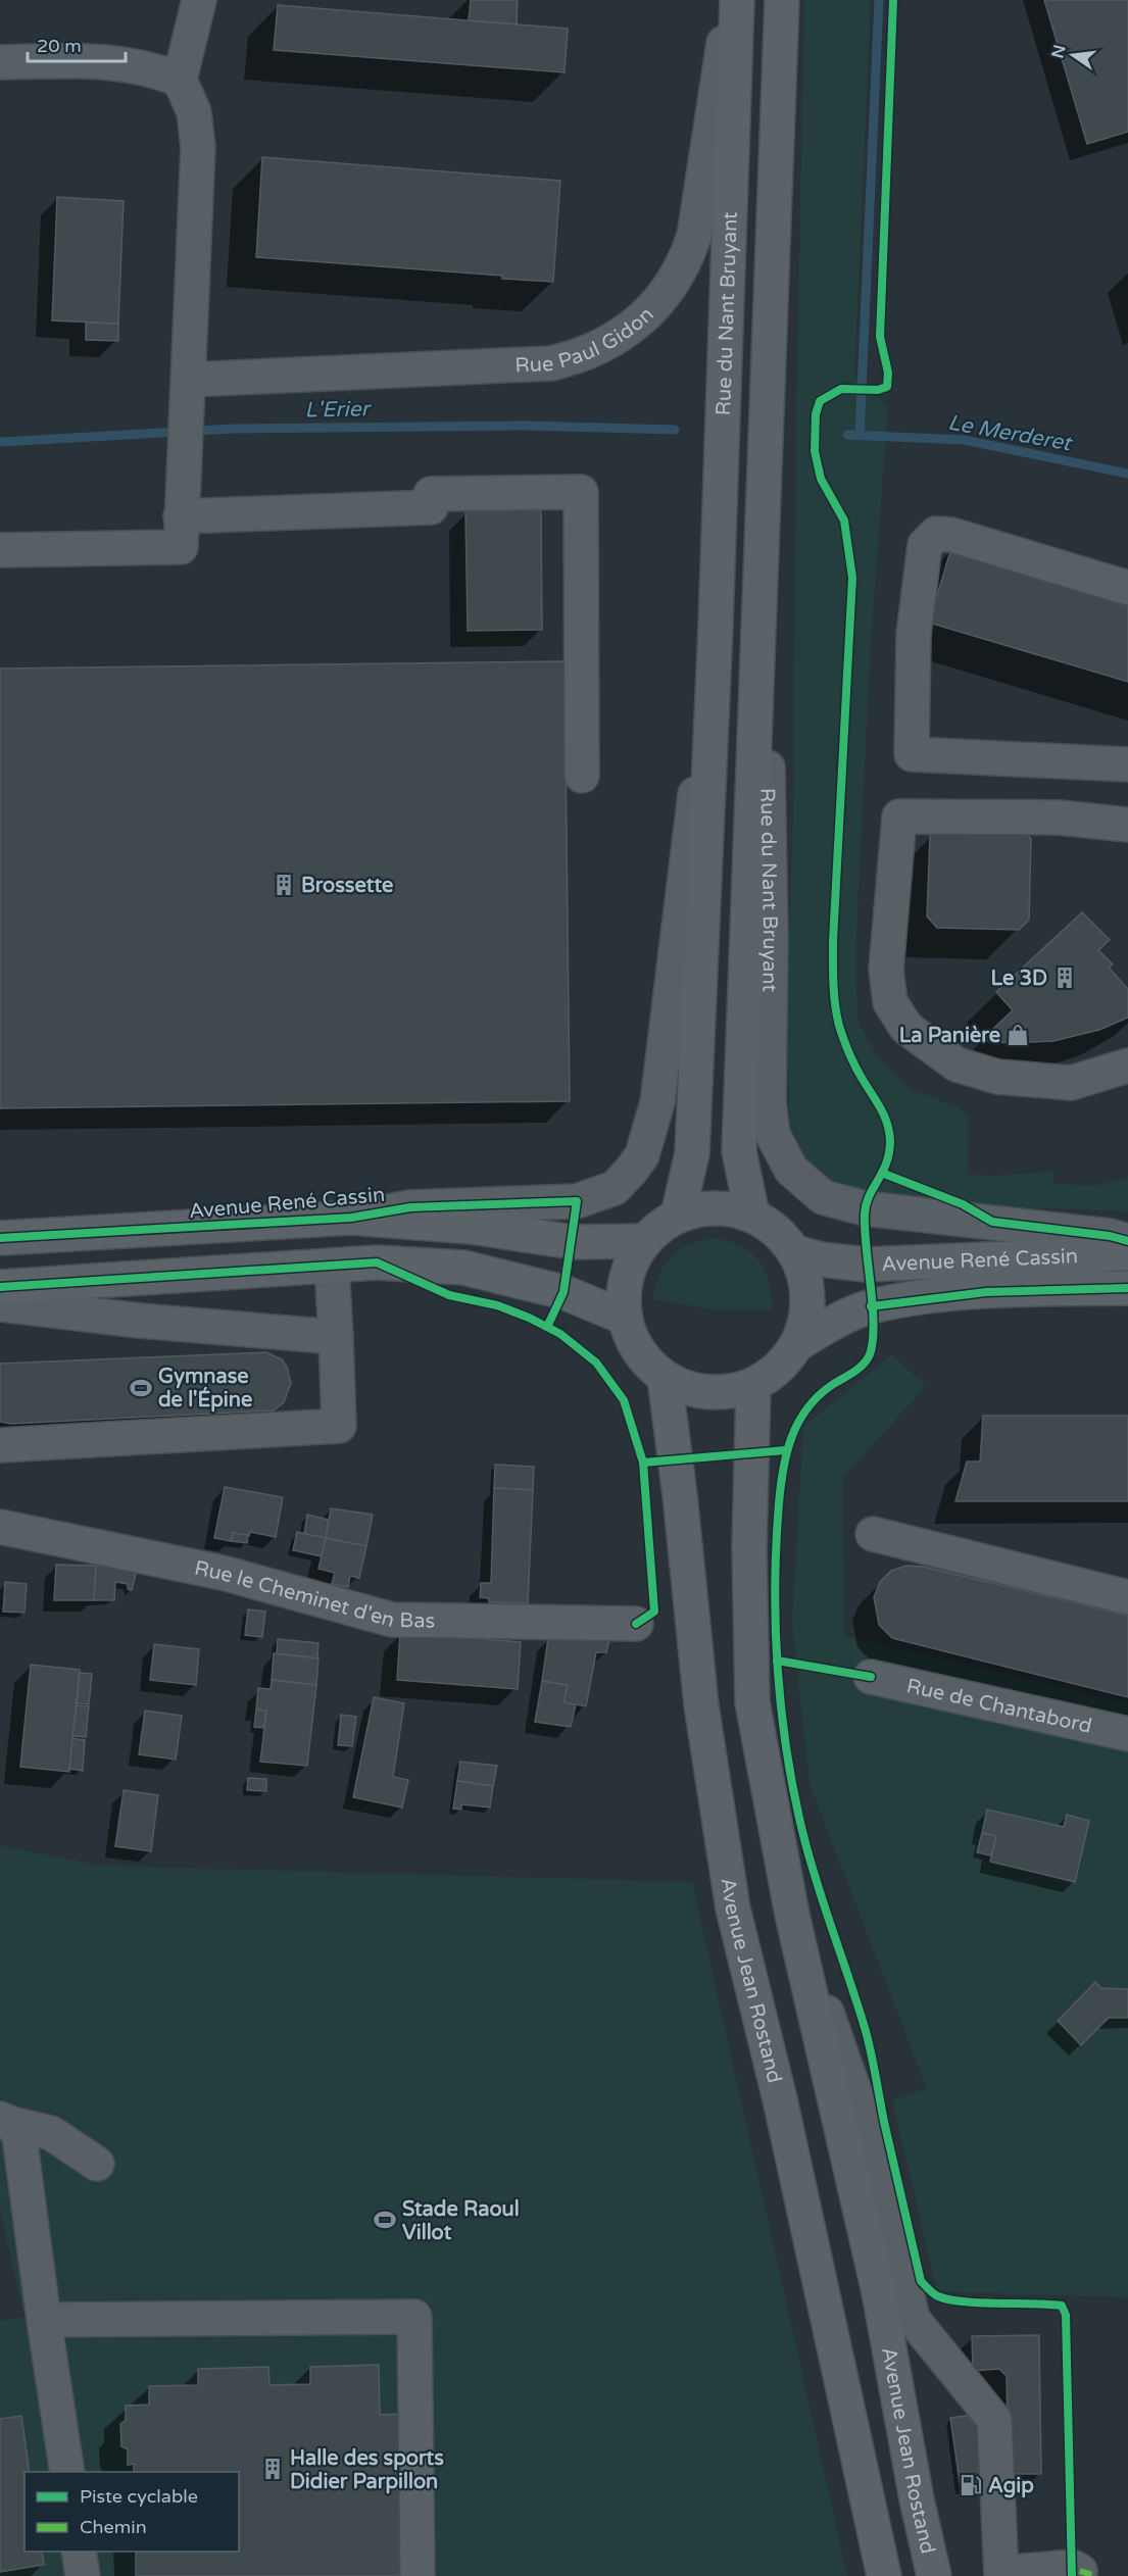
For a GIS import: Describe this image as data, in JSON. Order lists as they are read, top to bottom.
{
  "streets": {
    "main road": ["Rue du Nant Bruyant", "Avenue René Cassin", "Avenue Jean Rostand"],
    "street": ["Rue Paul Gidon", "Rue le Cheminet d'en Bas", "Rue de Chantabord"]
  },
  "crossings": [
    ["Rue du Nant Bruyant", "Avenue René Cassin"],
    ["Rue du Nant Bruyant", "Avenue Jean Rostand"],
    ["Avenue René Cassin", "Avenue Jean Rostand"]
  ],
  "water": ["L'Erier", "Le Merderet"],
  "places": {
    "building": ["Brossette", "Le 3D", "Halle des sports Didier Parpillon"],
    "shop": ["La Panière"],
    "sports": ["Gymnase de l'Épine", "Stade Raoul Villot"],
    "fuel station": ["Agip"]
  },
  "legend": ["Piste cyclable", "Chemin"],
  "scale_bar": "20 m",
  "north": "left"
}
